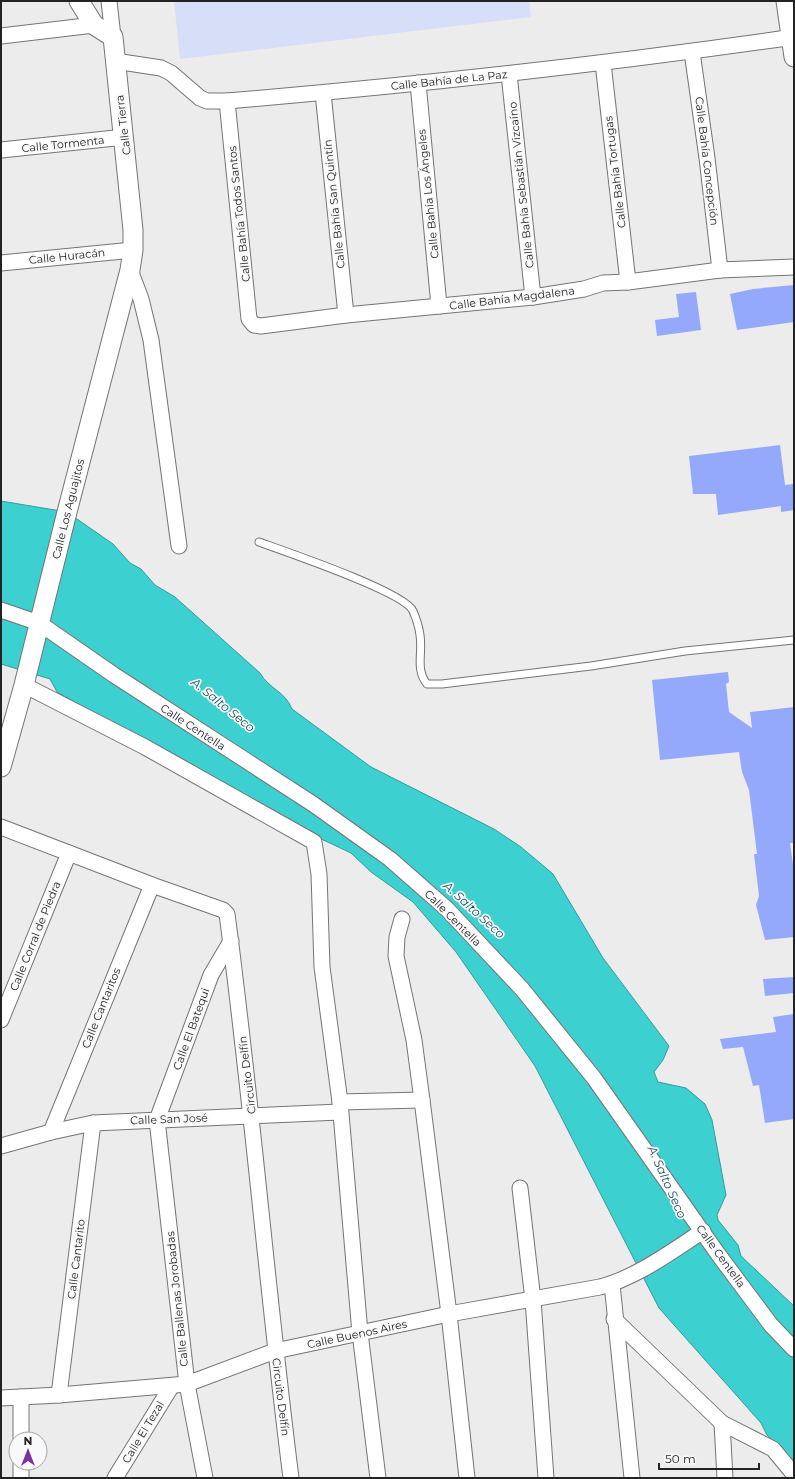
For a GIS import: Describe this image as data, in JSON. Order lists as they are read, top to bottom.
{
  "streets": {
    "street": [
      "Calle Bahía de La Paz",
      "Calle Tierra",
      "Calle Tormenta",
      "Calle Bahía Concepción",
      "Calle Bahía Tortugas",
      "Calle Bahía Sebastián Vizcaíno",
      "Calle Bahía Los Ángeles",
      "Calle Bahía San Quintín",
      "Calle Bahía Todos Santos",
      "Calle Huracán",
      "Calle Bahía Magdalena",
      "Calle Los Aguajitos",
      "Calle Centella",
      "Calle Corral de Piedra",
      "Calle Cantaritos",
      "Calle El Batequi",
      "Circuito Delfín",
      "Calle San José",
      "Calle Cantarito",
      "Calle Ballenas Jorobadas",
      "Calle Buenos Aires",
      "Calle El Tezal"
    ]
  },
  "crossings": [
    ["Calle Bahía de La Paz", "Calle Tierra"],
    ["Calle Bahía de La Paz", "Calle Bahía Concepción"],
    ["Calle Bahía de La Paz", "Calle Bahía Tortugas"],
    ["Calle Bahía de La Paz", "Calle Bahía Sebastián Vizcaíno"],
    ["Calle Bahía de La Paz", "Calle Bahía Los Ángeles"],
    ["Calle Bahía de La Paz", "Calle Bahía San Quintín"],
    ["Calle Bahía de La Paz", "Calle Bahía Todos Santos"],
    ["Calle Tierra", "Calle Tormenta"],
    ["Calle Tierra", "Calle Huracán"],
    ["Calle Tierra", "Calle Los Aguajitos"],
    ["Calle Bahía Concepción", "Calle Bahía Magdalena"],
    ["Calle Bahía Tortugas", "Calle Bahía Magdalena"],
    ["Calle Bahía Sebastián Vizcaíno", "Calle Bahía Magdalena"],
    ["Calle Bahía Los Ángeles", "Calle Bahía Magdalena"],
    ["Calle Bahía San Quintín", "Calle Bahía Magdalena"],
    ["Calle Bahía Todos Santos", "Calle Bahía Magdalena"],
    ["Calle Huracán", "Calle Los Aguajitos"],
    ["Calle Los Aguajitos", "Calle Centella"],
    ["Calle Centella", "Calle Buenos Aires"],
    ["Calle Corral de Piedra", "Circuito Delfín"],
    ["Calle Cantaritos", "Circuito Delfín"],
    ["Calle Cantaritos", "Calle San José"],
    ["Calle El Batequi", "Circuito Delfín"],
    ["Calle El Batequi", "Calle San José"],
    ["Calle El Batequi", "Calle Ballenas Jorobadas"],
    ["Circuito Delfín", "Calle San José"],
    ["Circuito Delfín", "Calle Buenos Aires"],
    ["Calle San José", "Calle Cantarito"],
    ["Calle San José", "Calle Ballenas Jorobadas"],
    ["Calle Cantarito", "Calle Buenos Aires"],
    ["Calle Ballenas Jorobadas", "Calle Buenos Aires"],
    ["Calle Buenos Aires", "Calle El Tezal"]
  ],
  "water": ["A. Salto Seco"],
  "scale_bar": "50 m",
  "north": "top"
}
